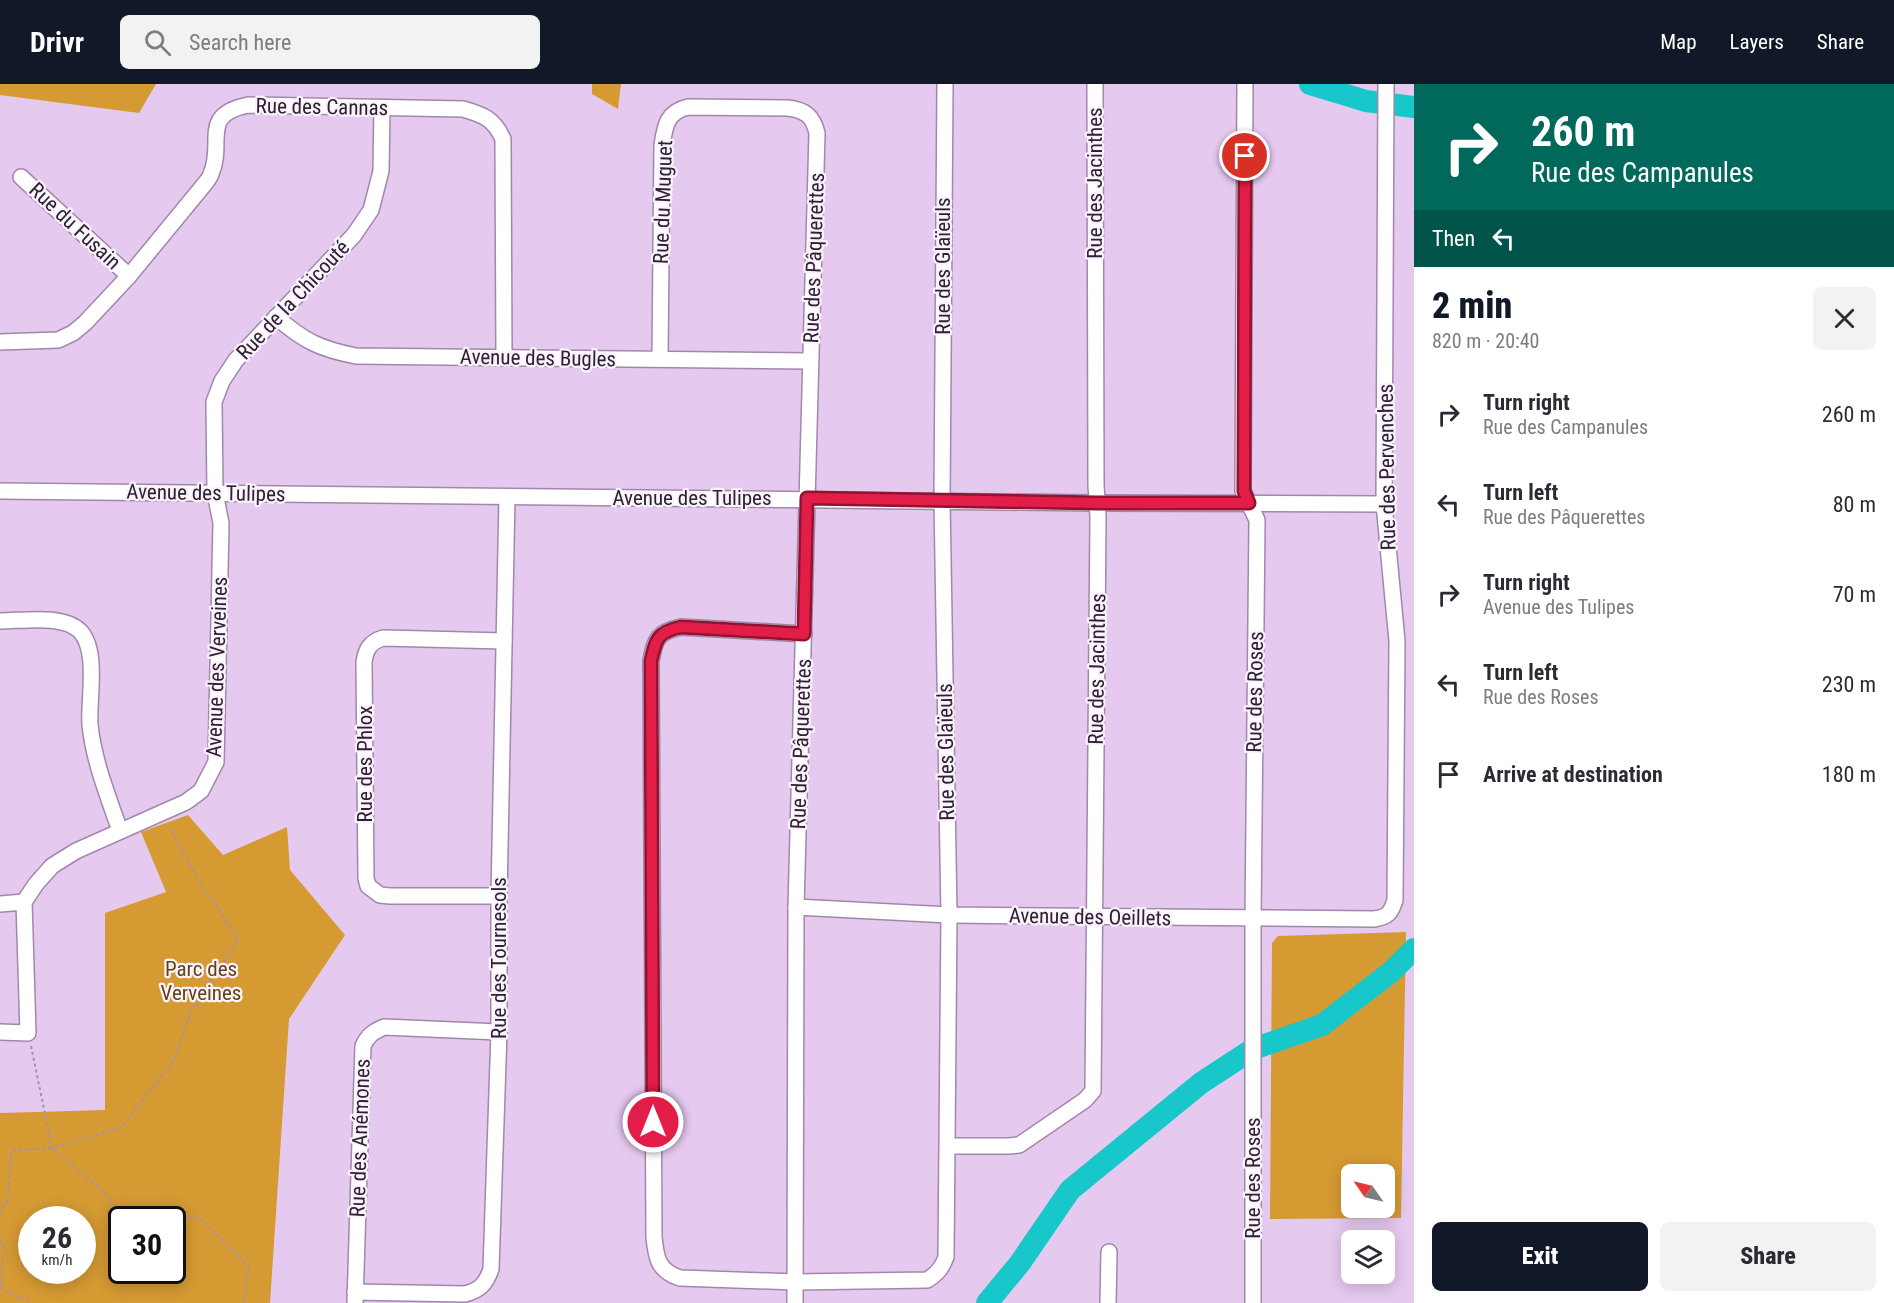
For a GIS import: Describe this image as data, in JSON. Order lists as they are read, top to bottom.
{
  "streets": {
    "street": [
      "Rue des Cannas",
      "Rue des Jacinthes",
      "Rue du Muguet",
      "Rue du Fusain",
      "Rue des Pâquerettes",
      "Rue des Glaïeuls",
      "Rue de la Chicouté",
      "Avenue des Bugles",
      "Rue des Pervenches",
      "Avenue des Tulipes",
      "Avenue des Verveines",
      "Rue des Roses",
      "Rue des Phlox",
      "Avenue des Oeillets",
      "Rue des Tournesols",
      "Rue des Anémones"
    ]
  },
  "crossings": [
    ["Rue des Cannas", "Rue du Fusain"],
    ["Rue des Cannas", "Rue de la Chicouté"],
    ["Rue des Cannas", "Avenue des Bugles"],
    ["Rue des Jacinthes", "Rue des Glaïeuls"],
    ["Rue des Jacinthes", "Avenue des Tulipes"],
    ["Rue des Jacinthes", "Avenue des Oeillets"],
    ["Rue du Muguet", "Rue des Pâquerettes"],
    ["Rue du Muguet", "Avenue des Bugles"],
    ["Rue des Pâquerettes", "Rue des Glaïeuls"],
    ["Rue des Pâquerettes", "Avenue des Bugles"],
    ["Rue des Pâquerettes", "Avenue des Tulipes"],
    ["Rue des Pâquerettes", "Avenue des Oeillets"],
    ["Rue des Glaïeuls", "Avenue des Tulipes"],
    ["Rue des Glaïeuls", "Avenue des Oeillets"],
    ["Rue de la Chicouté", "Avenue des Bugles"],
    ["Rue de la Chicouté", "Avenue des Tulipes"],
    ["Rue de la Chicouté", "Avenue des Verveines"],
    ["Rue des Pervenches", "Avenue des Tulipes"],
    ["Rue des Pervenches", "Avenue des Oeillets"],
    ["Avenue des Tulipes", "Avenue des Verveines"],
    ["Avenue des Tulipes", "Rue des Roses"],
    ["Avenue des Tulipes", "Rue des Tournesols"],
    ["Rue des Roses", "Avenue des Oeillets"],
    ["Rue des Phlox", "Rue des Tournesols"],
    ["Rue des Tournesols", "Rue des Anémones"]
  ],
  "parks": ["Parc des Verveines"],
  "north": "top left",
  "page": {
    "header": "Drivr",
    "search": "Search here",
    "nav": ["Map", "Layers", "Share"],
    "turn": ["260 m", "Rue des Campanules"],
    "then": "Then",
    "heading": ["2 min", "820 m · 20:40"],
    "list": [
      {
        "name": "Turn right",
        "note": "Rue des Campanules",
        "value": "260 m"
      },
      {
        "name": "Turn left",
        "note": "Rue des Pâquerettes",
        "value": "80 m"
      },
      {
        "name": "Turn right",
        "note": "Avenue des Tulipes",
        "value": "70 m"
      },
      {
        "name": "Turn left",
        "note": "Rue des Roses",
        "value": "230 m"
      },
      {
        "name": "Arrive at destination",
        "value": "180 m"
      }
    ],
    "speed": "26 km/h",
    "limit": "30",
    "buttons": ["Exit", "Share"]
  }
}
